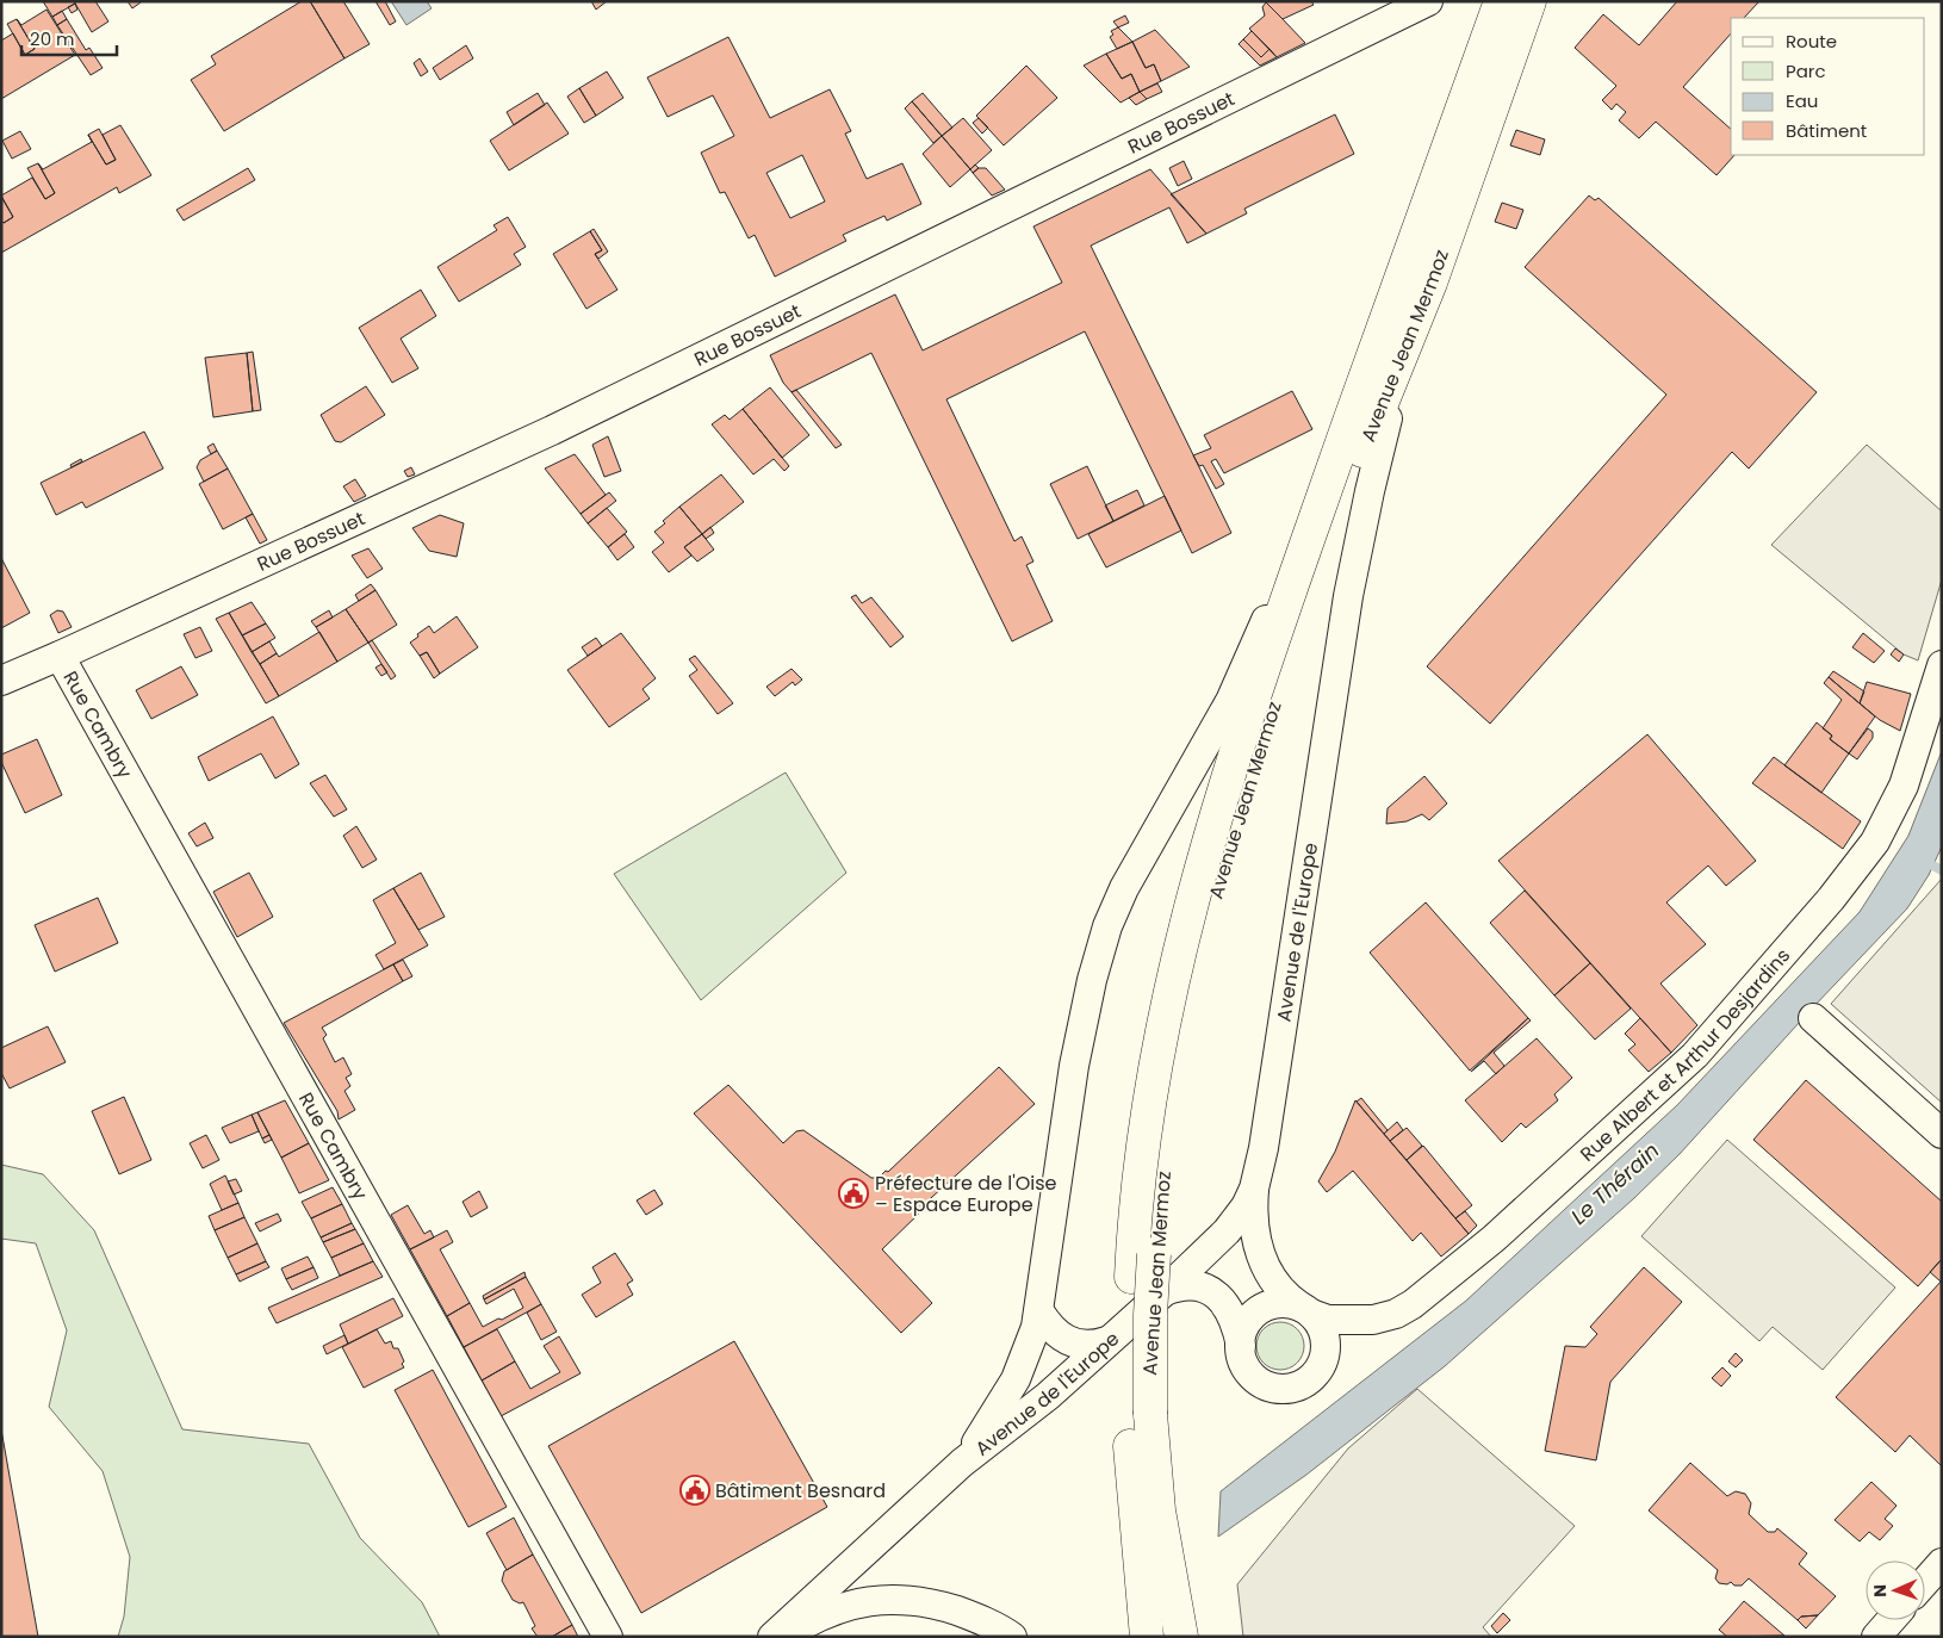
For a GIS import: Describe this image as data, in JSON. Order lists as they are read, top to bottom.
{
  "streets": {
    "main road": ["Avenue Jean Mermoz"],
    "street": [
      "Rue Bossuet",
      "Rue Cambry",
      "Avenue de l'Europe",
      "Rue Albert et Arthur Desjardins"
    ]
  },
  "crossings": [
    ["Rue Bossuet", "Rue Cambry"],
    ["Avenue Jean Mermoz", "Avenue de l'Europe"]
  ],
  "water": ["Le Thérain"],
  "places": {
    "public building": ["Préfecture de l'Oise – Espace Europe", "Bâtiment Besnard"]
  },
  "legend": [
    "Route",
    "Parc",
    "Eau",
    "Bâtiment"
  ],
  "scale_bar": "20 m",
  "north": "left"
}
